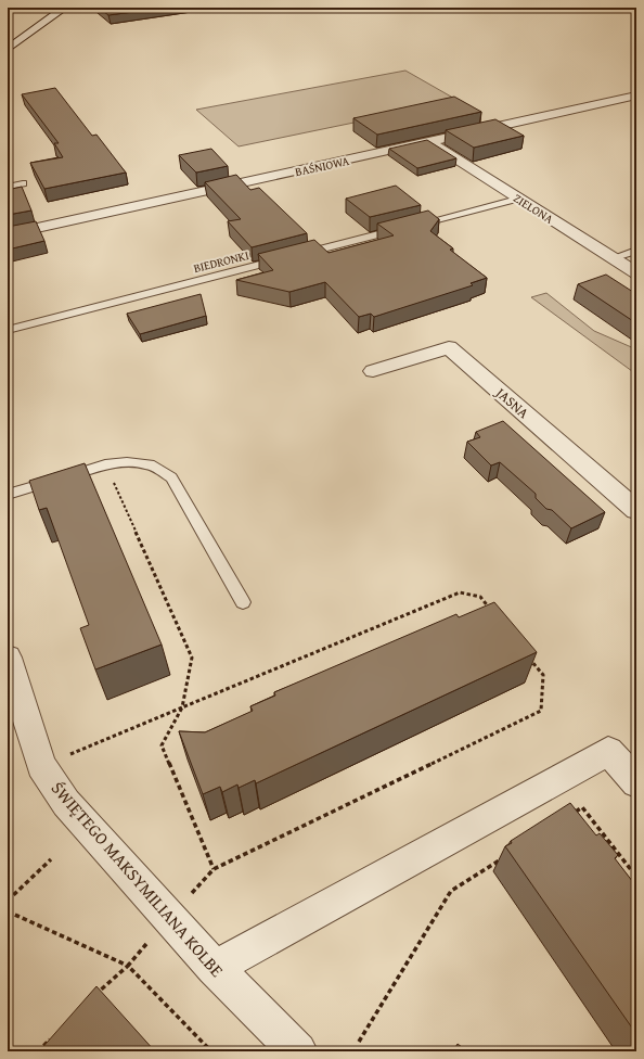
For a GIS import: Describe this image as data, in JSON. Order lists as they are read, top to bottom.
{
  "streets": {
    "street": [
      "BAŚNIOWA",
      "ZIELONA",
      "JASNA",
      "ŚWIĘTEGO MAKSYMILIANA KOLBE"
    ],
    "lane": ["BIEDRONKI"]
  },
  "crossings": [
    ["BAŚNIOWA", "ZIELONA"],
    ["ZIELONA", "BIEDRONKI"]
  ]
}
